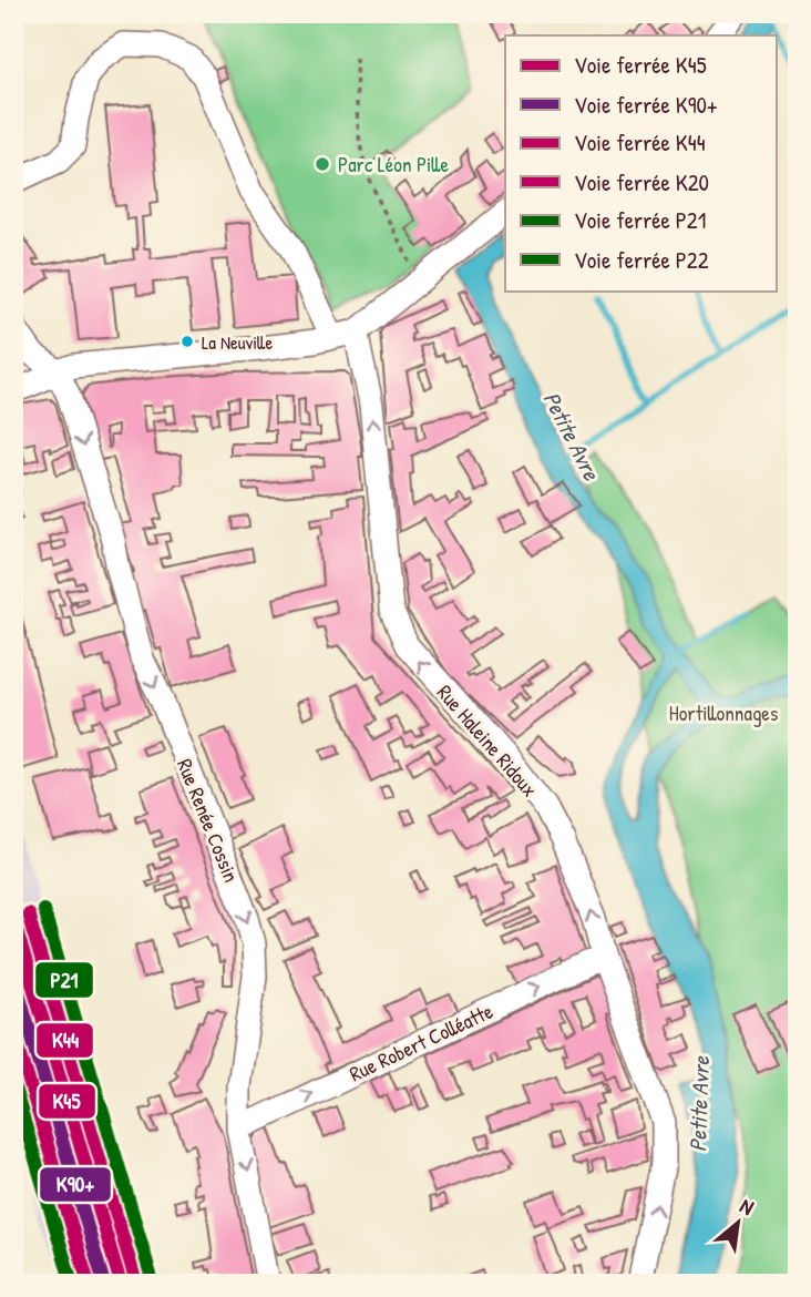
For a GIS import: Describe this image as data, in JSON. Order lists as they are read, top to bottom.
{
  "streets": {
    "street": ["Rue Haleine Ridoux", "Rue Renée Cossin", "Rue Robert Colléatte"]
  },
  "crossings": [
    ["Rue Haleine Ridoux", "Rue Robert Colléatte"],
    ["Rue Renée Cossin", "Rue Robert Colléatte"]
  ],
  "one_way": ["Rue Haleine Ridoux", "Rue Renée Cossin", "Rue Robert Colléatte"],
  "water": ["Petite Avre"],
  "parks": ["Hortillonnages"],
  "places": ["Parc Léon Pille", "La Neuville"],
  "lines": [
    "rail line P21",
    "rail line K44",
    "rail line K45",
    "rail line K90+",
    "rail line K20",
    "rail line P22"
  ],
  "legend": [
    "Voie ferrée K45",
    "Voie ferrée K90+",
    "Voie ferrée K44",
    "Voie ferrée K20",
    "Voie ferrée P21",
    "Voie ferrée P22"
  ],
  "north": "top right"
}
